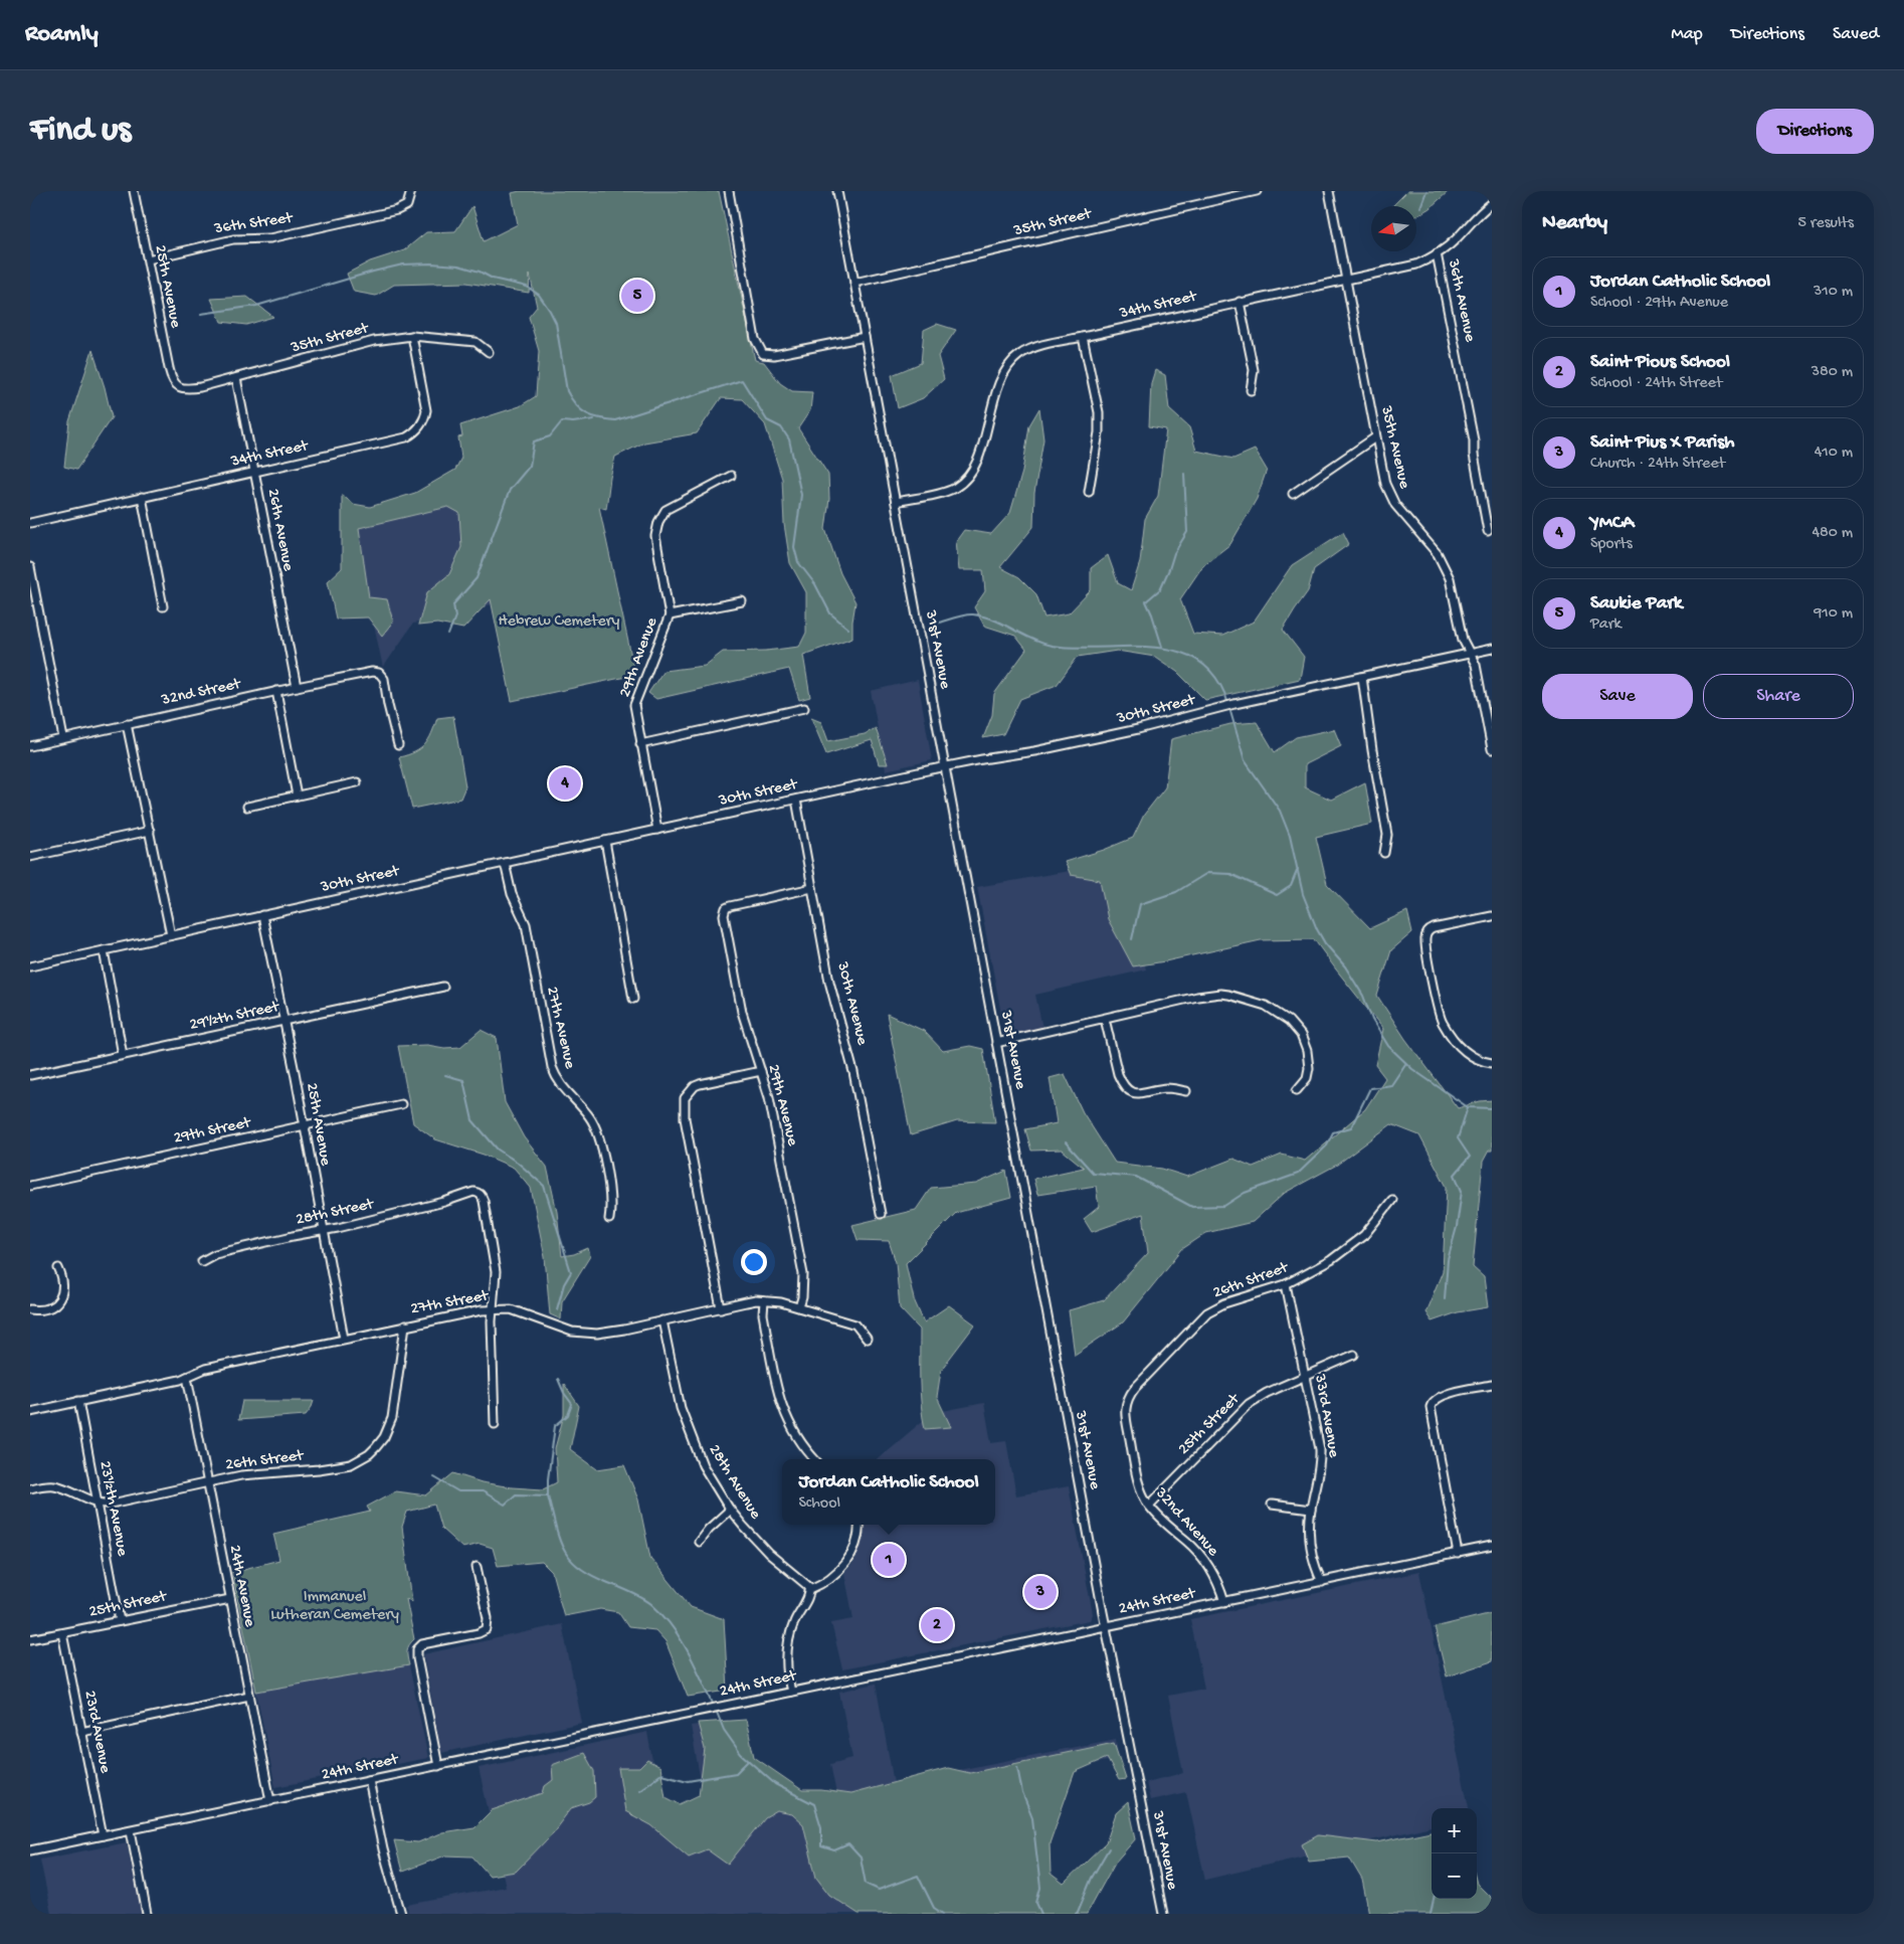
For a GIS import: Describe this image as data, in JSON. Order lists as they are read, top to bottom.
{
  "streets": {
    "street": [
      "35th Street",
      "36th Street",
      "25th Avenue",
      "36th Avenue",
      "34th Street",
      "35th Avenue",
      "26th Avenue",
      "31st Avenue",
      "29th Avenue",
      "32nd Street",
      "30th Street",
      "30th Avenue",
      "29½th Street",
      "27th Avenue",
      "29th Street",
      "28th Street",
      "26th Street",
      "27th Street",
      "33rd Avenue",
      "25th Street",
      "28th Avenue",
      "23½th Avenue",
      "32nd Avenue",
      "24th Avenue",
      "24th Street",
      "23rd Avenue"
    ]
  },
  "crossings": [
    ["35th Street", "25th Avenue"],
    ["35th Street", "34th Street"],
    ["35th Street", "26th Avenue"],
    ["35th Street", "31st Avenue"],
    ["36th Street", "25th Avenue"],
    ["25th Avenue", "30th Street"],
    ["25th Avenue", "29½th Street"],
    ["25th Avenue", "29th Street"],
    ["25th Avenue", "28th Street"],
    ["25th Avenue", "27th Street"],
    ["36th Avenue", "34th Street"],
    ["34th Street", "35th Avenue"],
    ["34th Street", "26th Avenue"],
    ["34th Street", "31st Avenue"],
    ["35th Avenue", "30th Street"],
    ["26th Avenue", "32nd Street"],
    ["31st Avenue", "30th Street"],
    ["31st Avenue", "24th Street"],
    ["29th Avenue", "30th Street"],
    ["29th Avenue", "30th Avenue"],
    ["29th Avenue", "27th Street"],
    ["30th Street", "30th Avenue"],
    ["30th Street", "27th Avenue"],
    ["28th Street", "27th Street"],
    ["26th Street", "27th Street"],
    ["26th Street", "33rd Avenue"],
    ["26th Street", "23½th Avenue"],
    ["26th Street", "32nd Avenue"],
    ["26th Street", "24th Avenue"],
    ["27th Street", "28th Avenue"],
    ["27th Street", "23½th Avenue"],
    ["27th Street", "24th Avenue"],
    ["33rd Avenue", "25th Street"],
    ["33rd Avenue", "24th Street"],
    ["25th Street", "23½th Avenue"],
    ["25th Street", "32nd Avenue"],
    ["25th Street", "24th Avenue"],
    ["25th Street", "23rd Avenue"],
    ["32nd Avenue", "24th Street"],
    ["24th Avenue", "24th Street"],
    ["24th Street", "23rd Avenue"]
  ],
  "parks": ["Hebrew Cemetery", "Immanuel Lutheran Cemetery"],
  "north": "left",
  "page": {
    "header": "Roamly",
    "nav": ["Map", "Directions", "Saved"],
    "buttons": [
      "Directions",
      ["Save", "Share"]
    ],
    "title": "Find us",
    "heading": ["Nearby", "5 results"],
    "list": [
      {
        "mark": "1",
        "name": "Jordan Catholic School",
        "note": "School · 29th Avenue",
        "value": "310 m"
      },
      {
        "mark": "2",
        "name": "Saint Pious School",
        "note": "School · 24th Street",
        "value": "380 m"
      },
      {
        "mark": "3",
        "name": "Saint Pius X Parish",
        "note": "Church · 24th Street",
        "value": "410 m"
      },
      {
        "mark": "4",
        "name": "YMCA",
        "note": "Sports",
        "value": "480 m"
      },
      {
        "mark": "5",
        "name": "Saukie Park",
        "note": "Park",
        "value": "910 m"
      }
    ],
    "pins": [
      "5",
      "4",
      "1",
      "3",
      "2"
    ],
    "popup": ["Jordan Catholic School", "School"],
    "map_buttons": ["+", "−"]
  }
}
